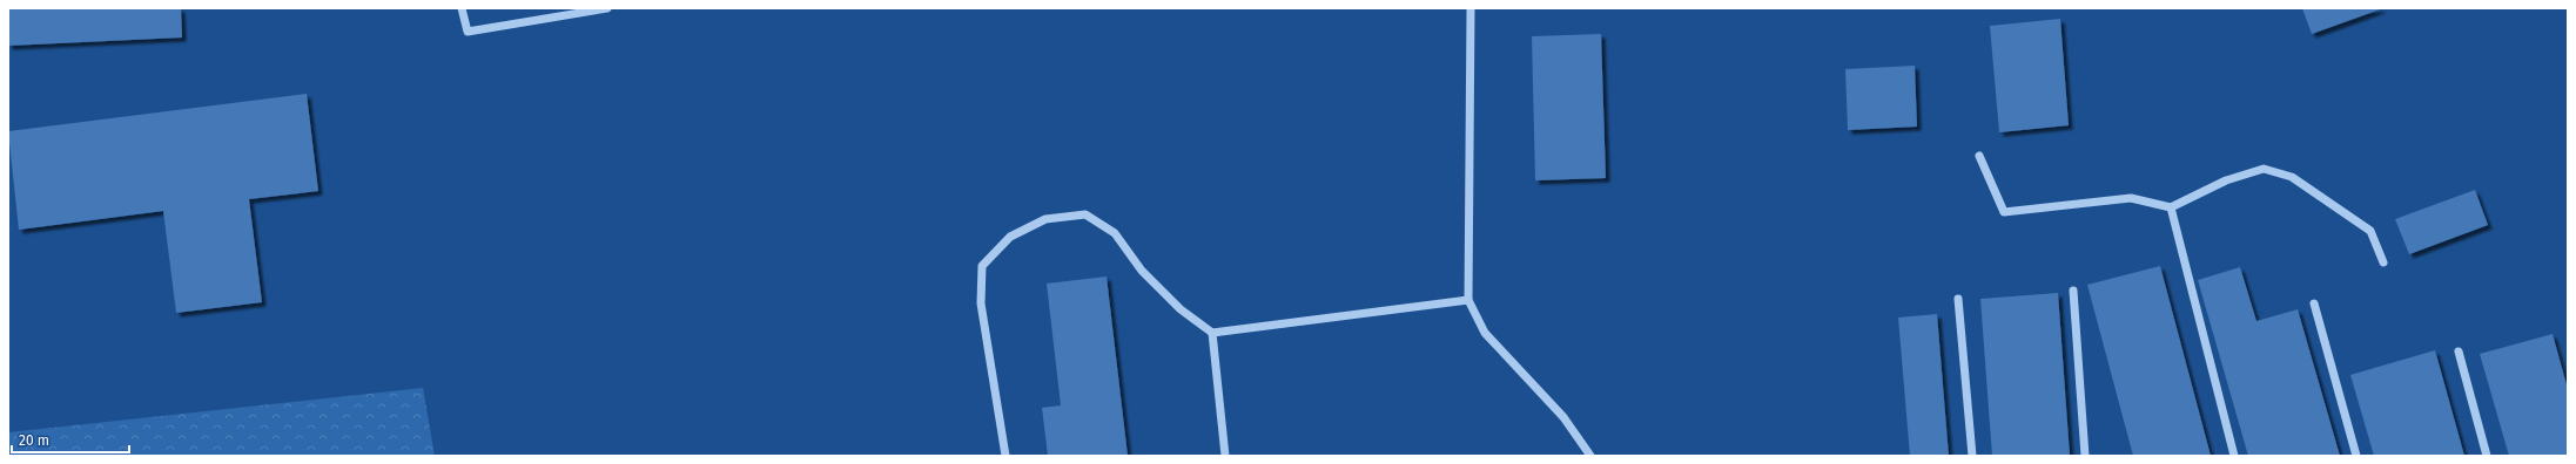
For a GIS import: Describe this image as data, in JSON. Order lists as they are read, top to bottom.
{
  "scale_bar": "20 m"
}
